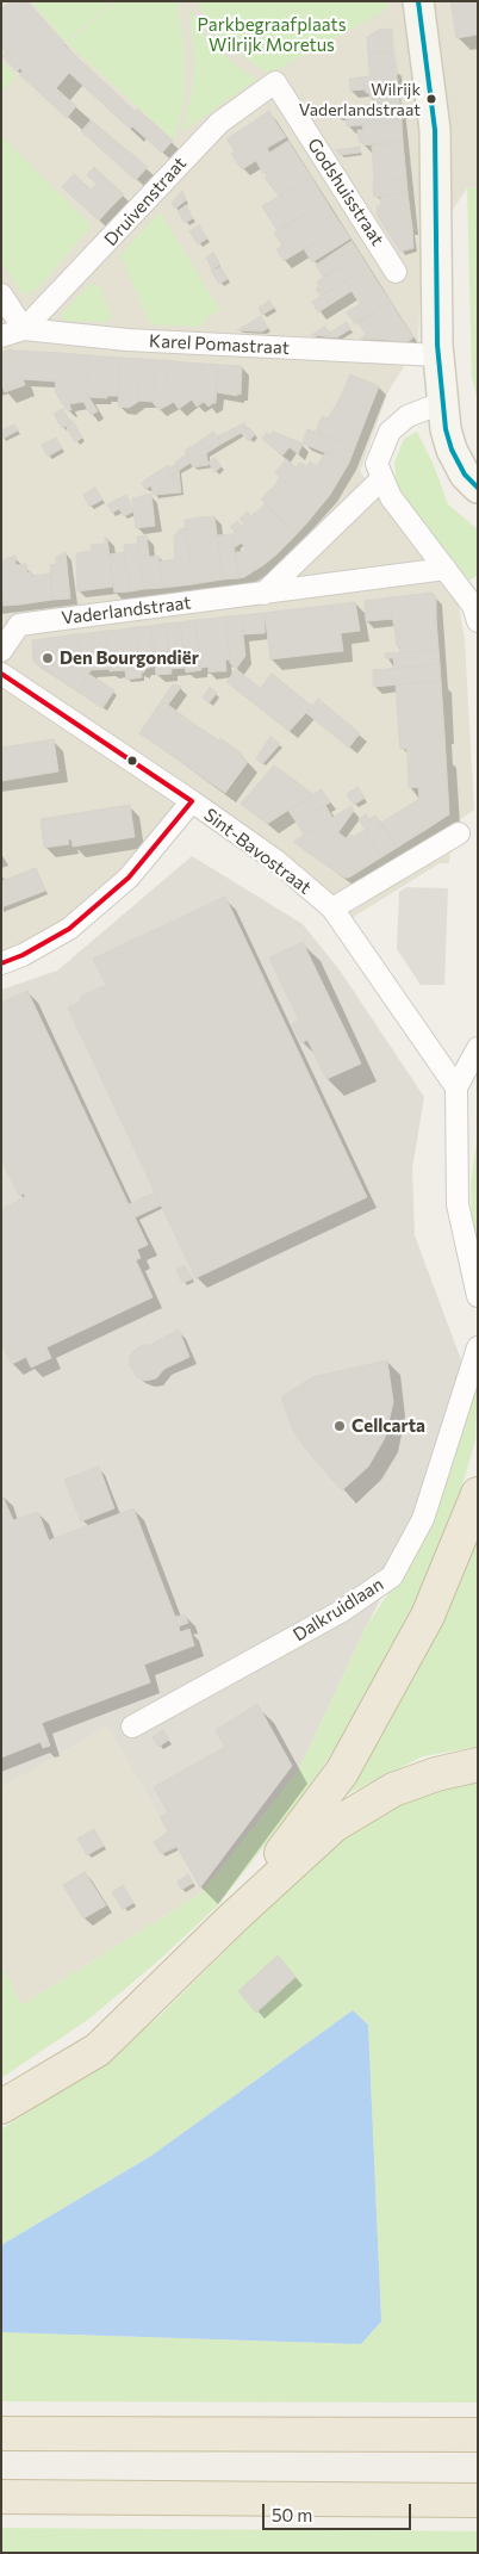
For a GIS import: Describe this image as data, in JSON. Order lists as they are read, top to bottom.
{
  "streets": {
    "street": [
      "Godshuisstraat",
      "Druivenstraat",
      "Karel Pomastraat",
      "Vaderlandstraat",
      "Sint-Bavostraat",
      "Dalkruidlaan"
    ]
  },
  "crossings": [
    ["Godshuisstraat", "Druivenstraat"],
    ["Druivenstraat", "Karel Pomastraat"]
  ],
  "parks": ["Parkbegraafplaats Wilrijk Moretus"],
  "places": ["Wilrijk Vaderlandstraat", "Den Bourgondiër", "Cellcarta"],
  "scale_bar": "50 m"
}
